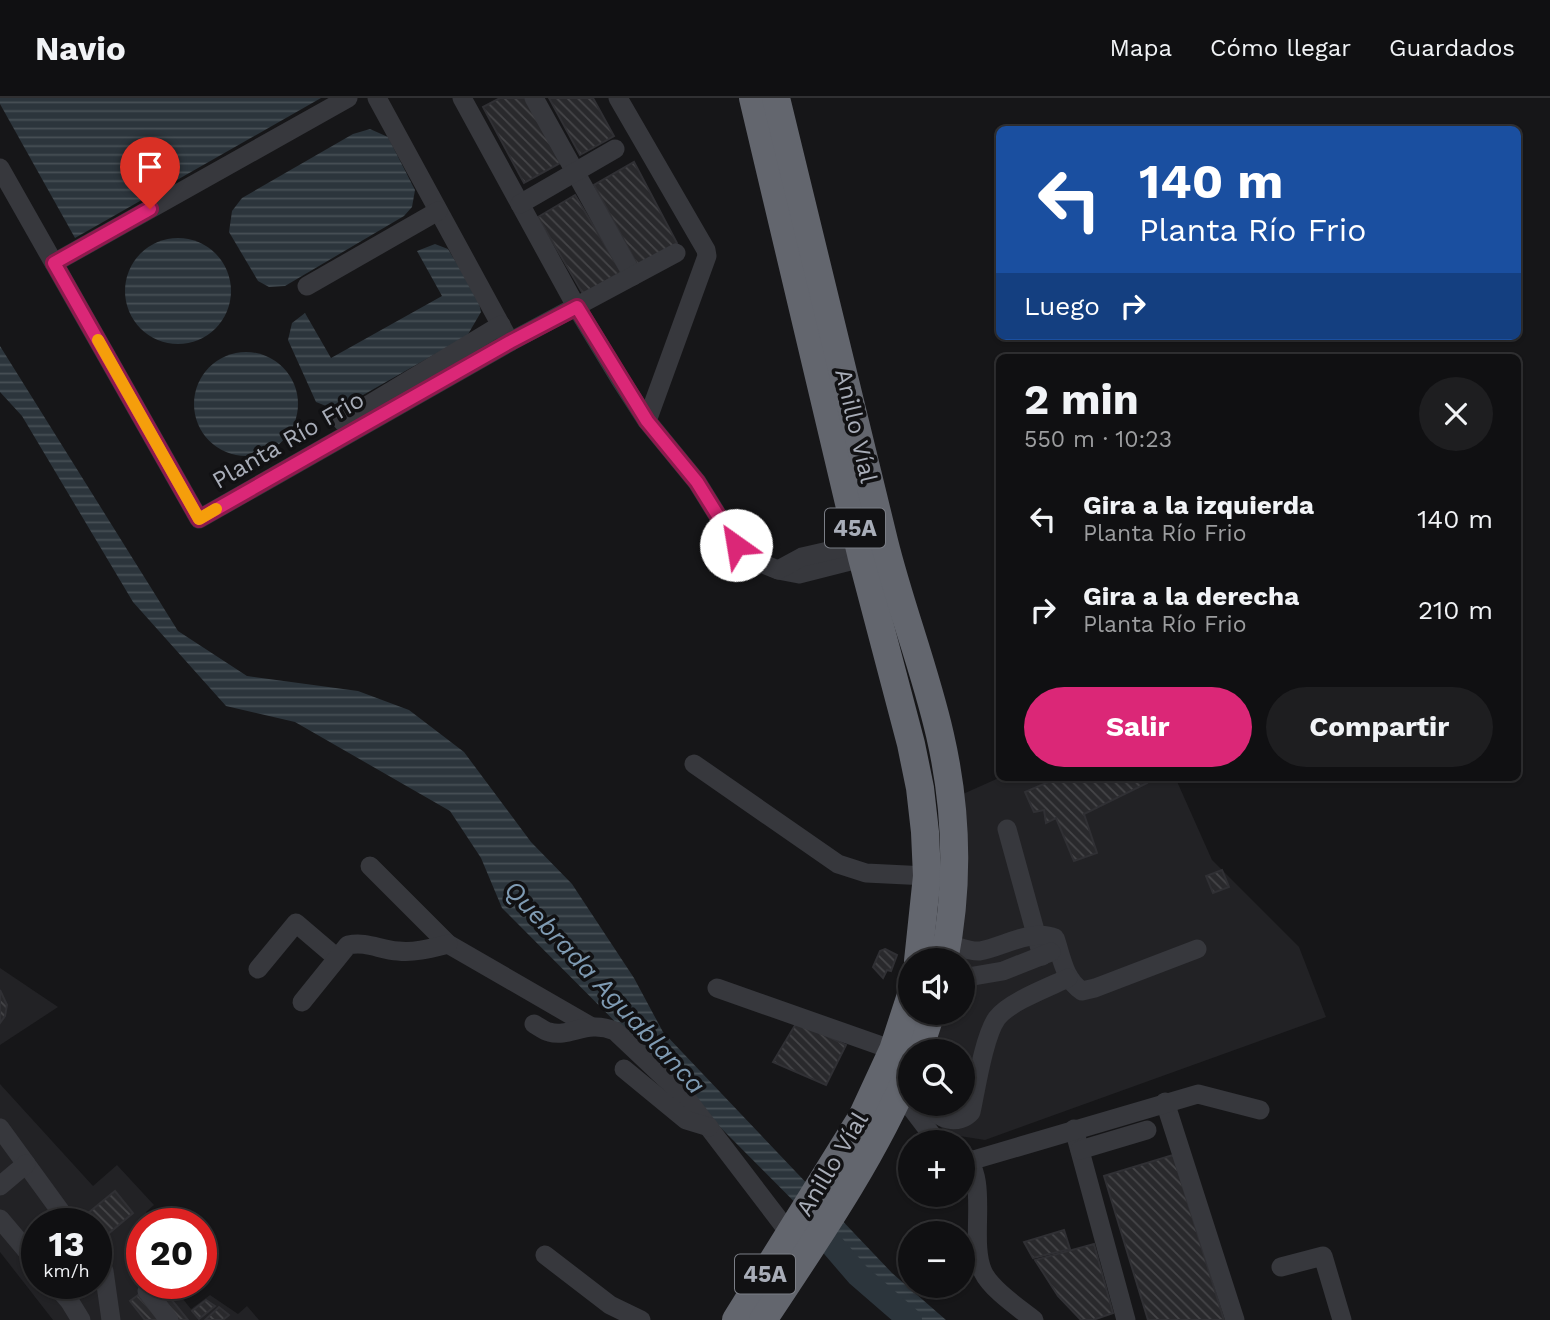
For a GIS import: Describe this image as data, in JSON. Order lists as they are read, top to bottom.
{
  "streets": {
    "highway": ["Anillo Víal", "45A"],
    "lane": ["Planta Río Frio"]
  },
  "water": ["Quebrada Aguablanca"],
  "page": {
    "header": "Navio",
    "nav": ["Mapa", "Cómo llegar", "Guardados"],
    "turn": ["140 m", "Planta Río Frio"],
    "then": "Luego",
    "heading": ["2 min", "550 m · 10:23"],
    "list": [
      {
        "name": "Gira a la izquierda",
        "note": "Planta Río Frio",
        "value": "140 m"
      },
      {
        "name": "Gira a la derecha",
        "note": "Planta Río Frio",
        "value": "210 m"
      }
    ],
    "buttons": ["Salir", "Compartir"],
    "map_buttons": ["+", "−"],
    "speed": "13 km/h",
    "limit": "20"
  }
}
